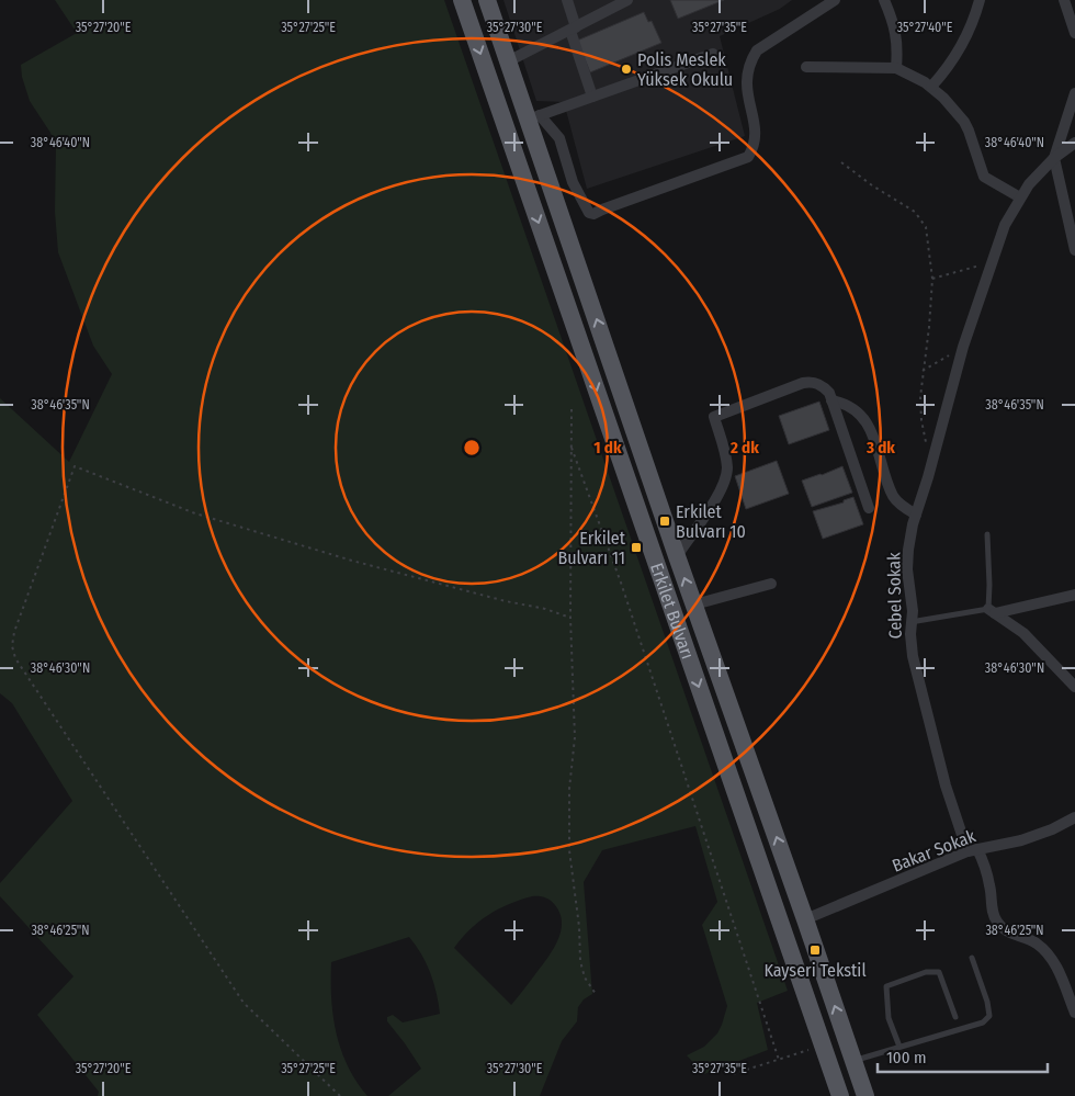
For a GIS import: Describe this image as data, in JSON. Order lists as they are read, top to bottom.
{
  "streets": {
    "main road": ["Erkilet Bulvarı"],
    "street": ["Cebel Sokak", "Bakar Sokak"]
  },
  "crossings": [
    ["Cebel Sokak", "Bakar Sokak"],
    ["Erkilet Bulvarı", "Bakar Sokak"]
  ],
  "places": {
    "other": ["Polis Meslek Yüksek Okulu"],
    "transit": ["Erkilet Bulvarı 10", "Erkilet Bulvarı 11", "Kayseri Tekstil"]
  },
  "scale_bar": "100 m",
  "coordinates": [
    "35°27'20\"E",
    "35°27'25\"E",
    "35°27'30\"E",
    "35°27'35\"E",
    "35°27'40\"E",
    "38°46'40\"N",
    "38°46'35\"N",
    "38°46'30\"N",
    "38°46'25\"N"
  ],
  "rings": ["1 dk", "2 dk", "3 dk"]
}
